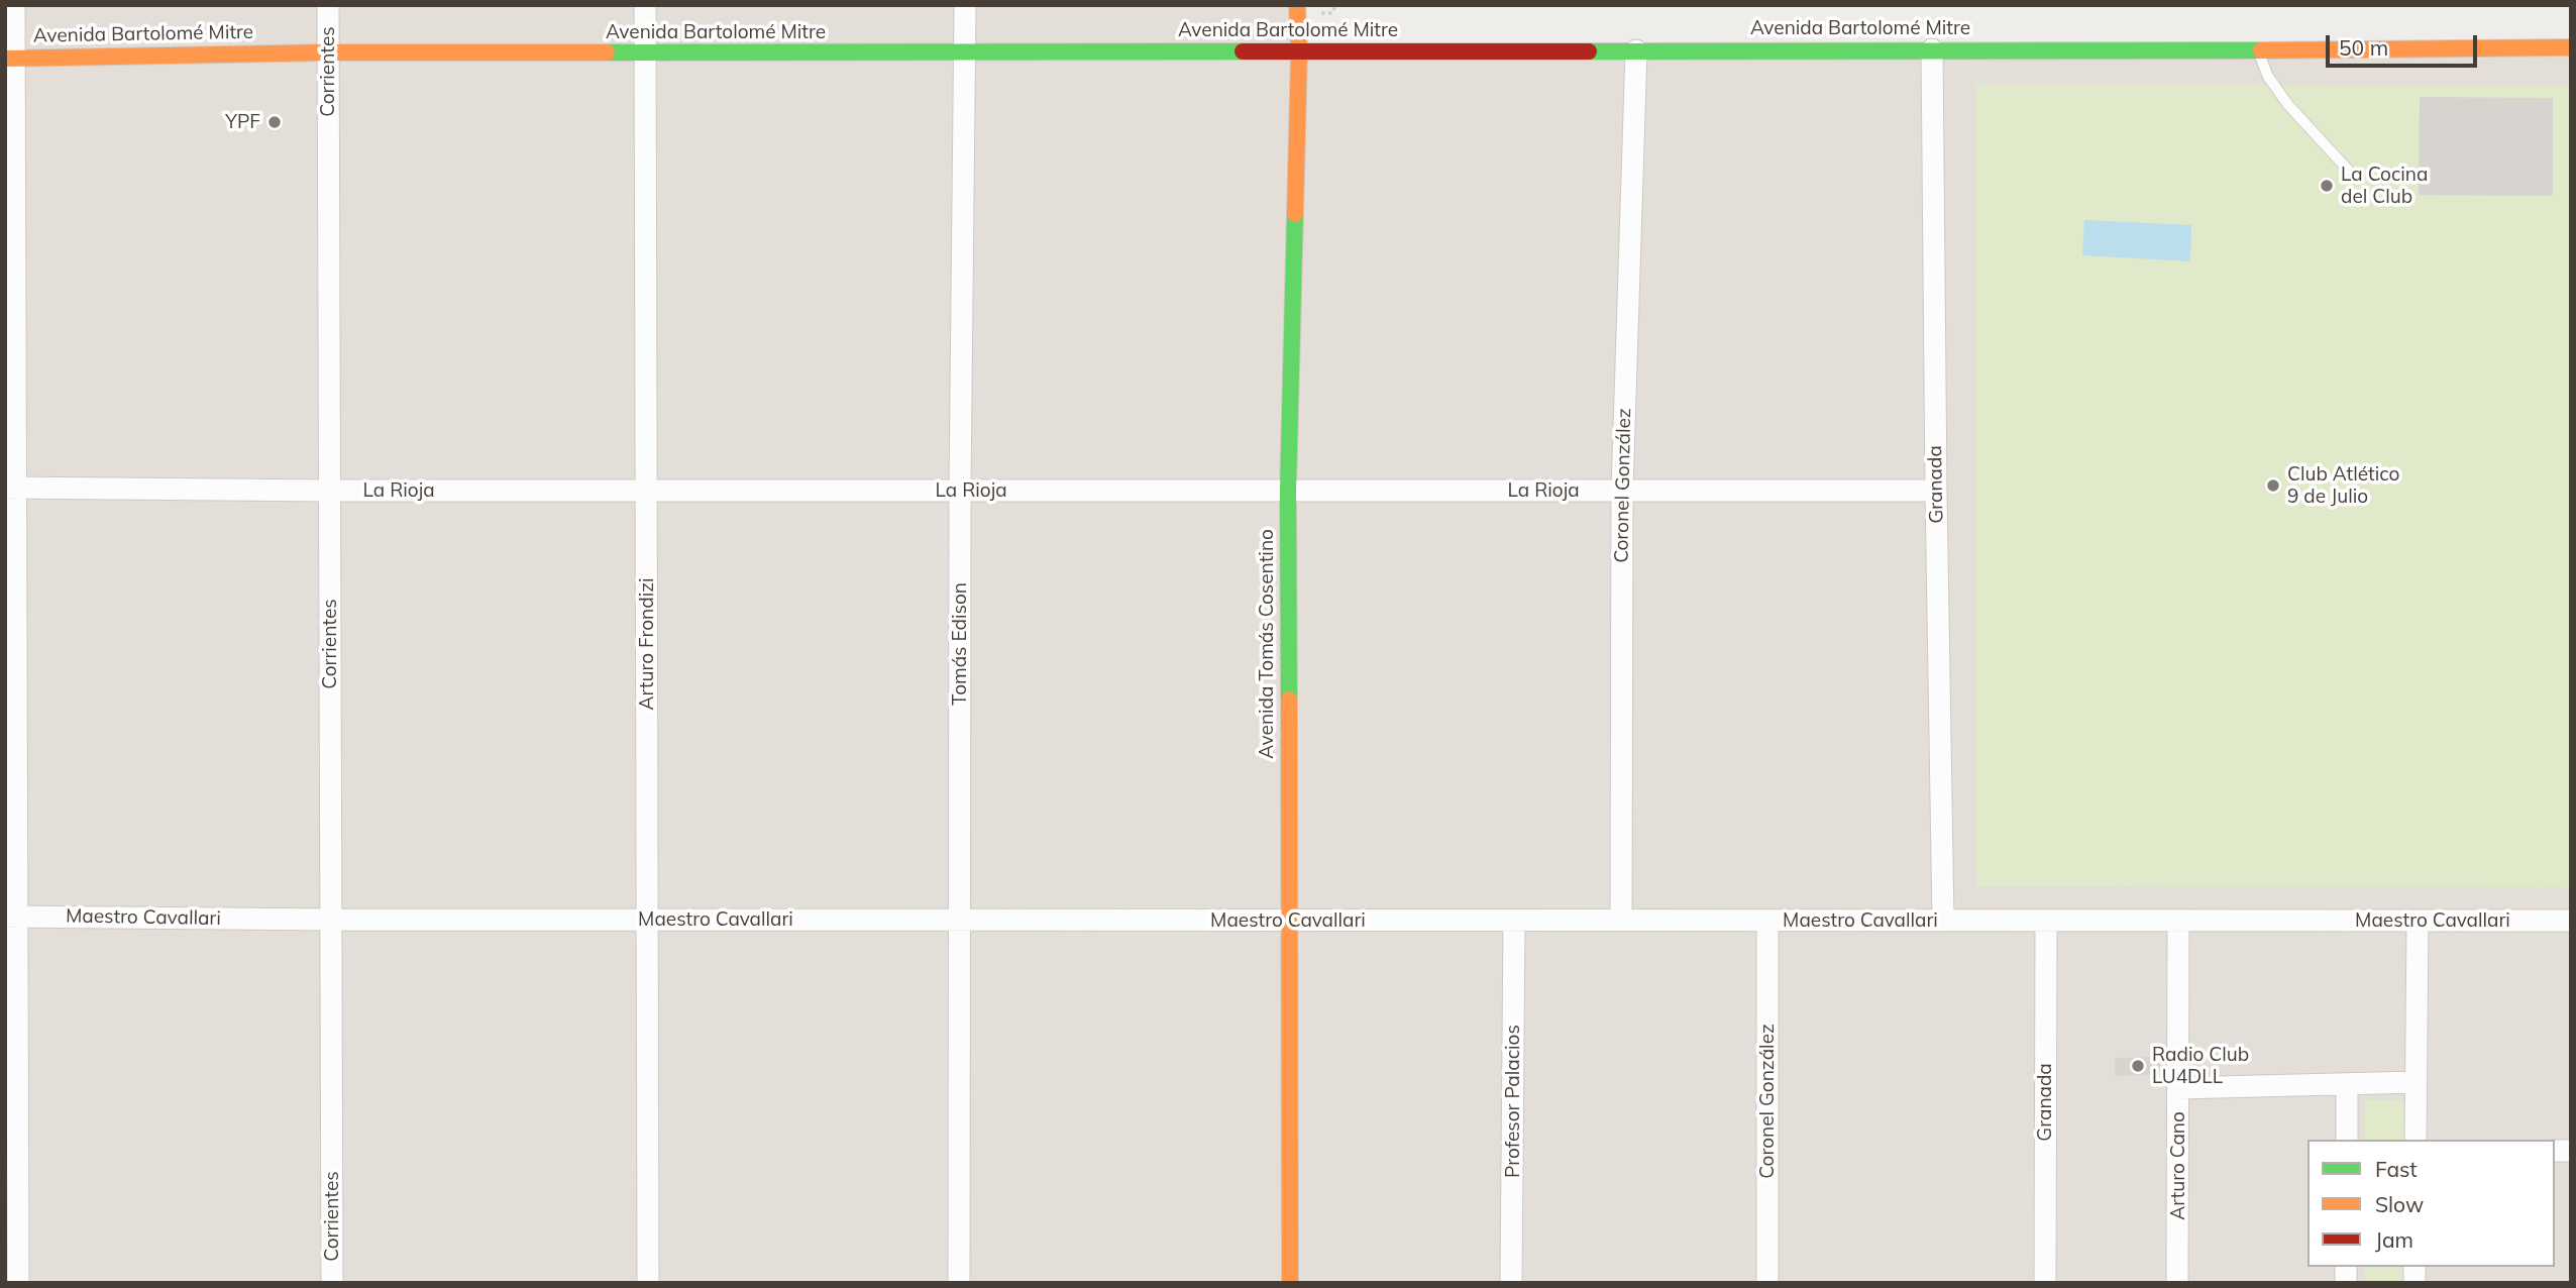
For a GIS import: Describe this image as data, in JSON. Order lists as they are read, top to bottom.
{
  "streets": {
    "main road": ["Avenida Bartolomé Mitre", "Avenida Tomás Cosentino"],
    "street": [
      "Corrientes",
      "Granada",
      "Coronel González",
      "La Rioja",
      "Arturo Frondizi",
      "Tomás Edison",
      "Maestro Cavallari",
      "Profesor Palacios",
      "Arturo Cano"
    ]
  },
  "crossings": [
    ["Avenida Bartolomé Mitre", "Corrientes"],
    ["Avenida Bartolomé Mitre", "Granada"],
    ["Avenida Bartolomé Mitre", "Coronel González"],
    ["Avenida Bartolomé Mitre", "Arturo Frondizi"],
    ["Avenida Bartolomé Mitre", "Tomás Edison"],
    ["Avenida Bartolomé Mitre", "Avenida Tomás Cosentino"],
    ["Corrientes", "La Rioja"],
    ["Corrientes", "Maestro Cavallari"],
    ["Granada", "La Rioja"],
    ["Granada", "Maestro Cavallari"],
    ["Coronel González", "La Rioja"],
    ["Coronel González", "Maestro Cavallari"],
    ["La Rioja", "Arturo Frondizi"],
    ["La Rioja", "Tomás Edison"],
    ["La Rioja", "Avenida Tomás Cosentino"],
    ["Arturo Frondizi", "Maestro Cavallari"],
    ["Tomás Edison", "Maestro Cavallari"],
    ["Avenida Tomás Cosentino", "Maestro Cavallari"],
    ["Maestro Cavallari", "Profesor Palacios"],
    ["Maestro Cavallari", "Arturo Cano"]
  ],
  "places": [
    "YPF",
    "La Cocina del Club",
    "Club Atlético 9 de Julio",
    "Radio Club LU4DLL"
  ],
  "legend": ["Fast", "Slow", "Jam"],
  "scale_bar": "50 m"
}
